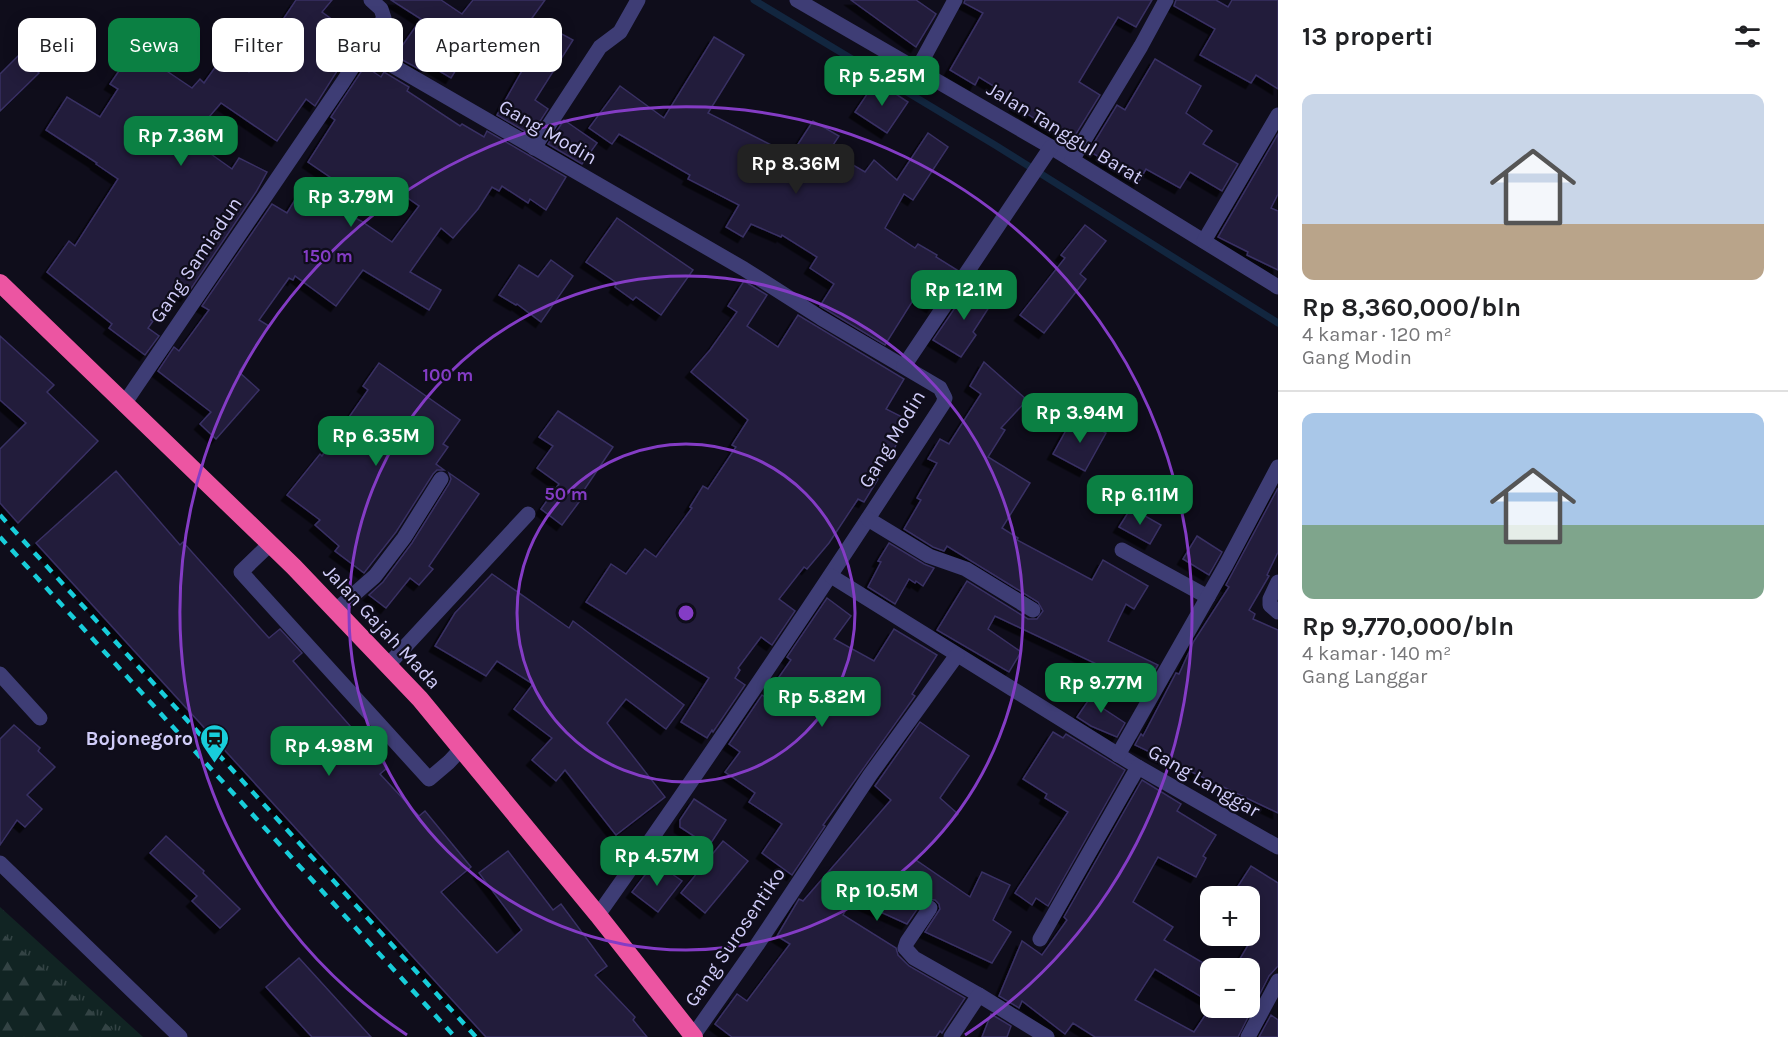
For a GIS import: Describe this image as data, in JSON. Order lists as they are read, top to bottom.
{
  "streets": {
    "highway": ["Jalan Gajah Mada"],
    "street": [
      "Gang Modin",
      "Jalan Tanggul Barat",
      "Gang Samiadun",
      "Gang Langgar",
      "Gang Surosentiko"
    ]
  },
  "crossings": [
    ["Gang Modin", "Jalan Gajah Mada"],
    ["Gang Modin", "Gang Langgar"],
    ["Gang Samiadun", "Jalan Gajah Mada"],
    ["Jalan Gajah Mada", "Gang Surosentiko"],
    ["Gang Langgar", "Gang Surosentiko"]
  ],
  "places": {
    "station": ["Bojonegoro"]
  },
  "page": {
    "heading": "13 properti",
    "chip": [
      "Beli",
      "Sewa",
      "Filter",
      "Baru",
      "Apartemen"
    ],
    "price": [
      "Rp 5.25M",
      "Rp 7.36M",
      "Rp 8.36M",
      "Rp 3.79M",
      "Rp 12.1M",
      "Rp 3.94M",
      "Rp 6.35M",
      "Rp 6.11M",
      "Rp 9.77M",
      "Rp 5.82M",
      "Rp 4.98M",
      "Rp 4.57M",
      "Rp 10.5M"
    ],
    "list": [
      {
        "name": "Rp 8,360,000/bln",
        "note": "4 kamar · 120 m² · Gang Modin"
      },
      {
        "name": "Rp 9,770,000/bln",
        "note": "4 kamar · 140 m² · Gang Langgar"
      }
    ],
    "map_buttons": ["+", "−"]
  },
  "rings": ["150 m", "100 m", "50 m"]
}
